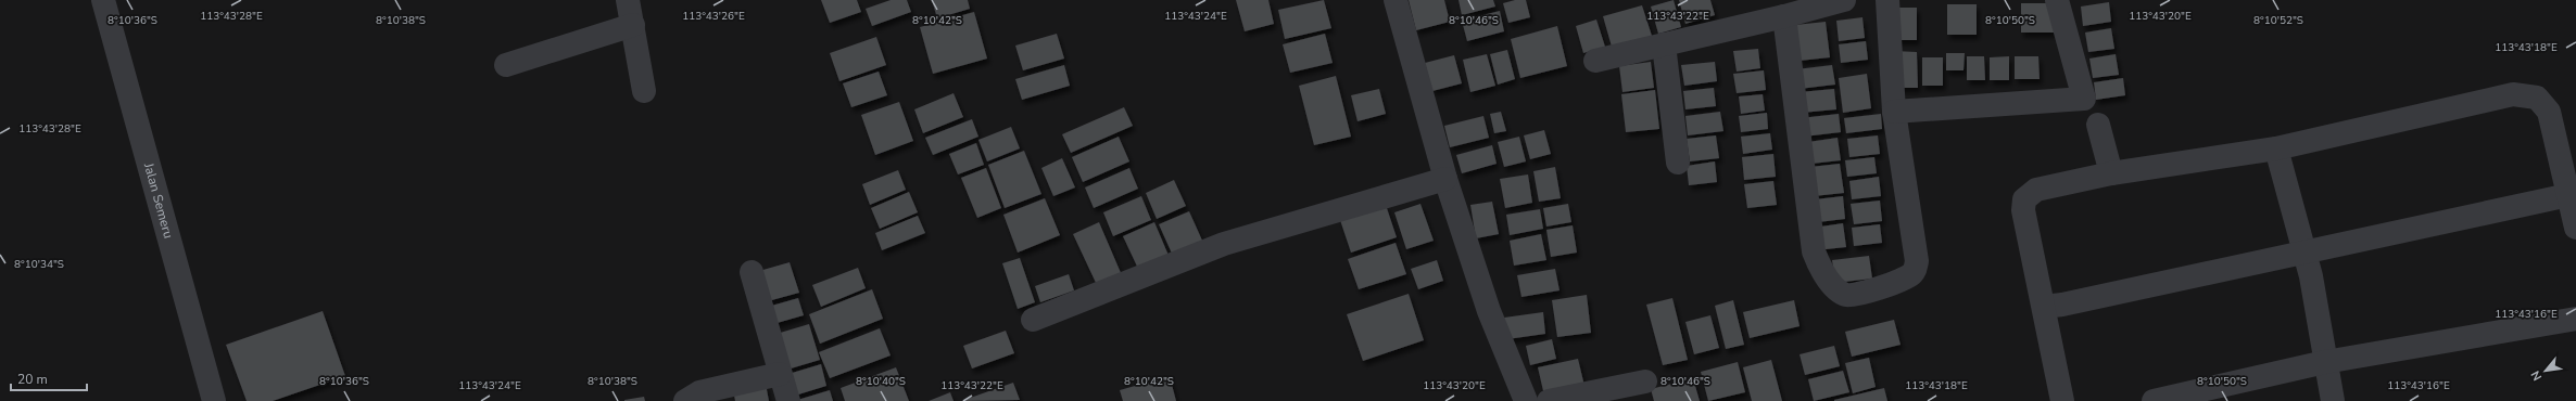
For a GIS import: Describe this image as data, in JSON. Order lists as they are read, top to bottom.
{
  "streets": {
    "street": ["Jalan Semeru"]
  },
  "scale_bar": "20 m",
  "north": "bottom left",
  "coordinates": [
    "113°43'28\"E",
    "113°43'26\"E",
    "113°43'24\"E",
    "113°43'20\"E",
    "113°43'22\"E",
    "8°10'36\"S",
    "8°10'38\"S",
    "8°10'42\"S",
    "8°10'46\"S",
    "8°10'52\"S",
    "8°10'50\"S",
    "113°43'18\"E",
    "8°10'34\"S",
    "113°43'16\"E",
    "8°10'40\"S"
  ]
}
